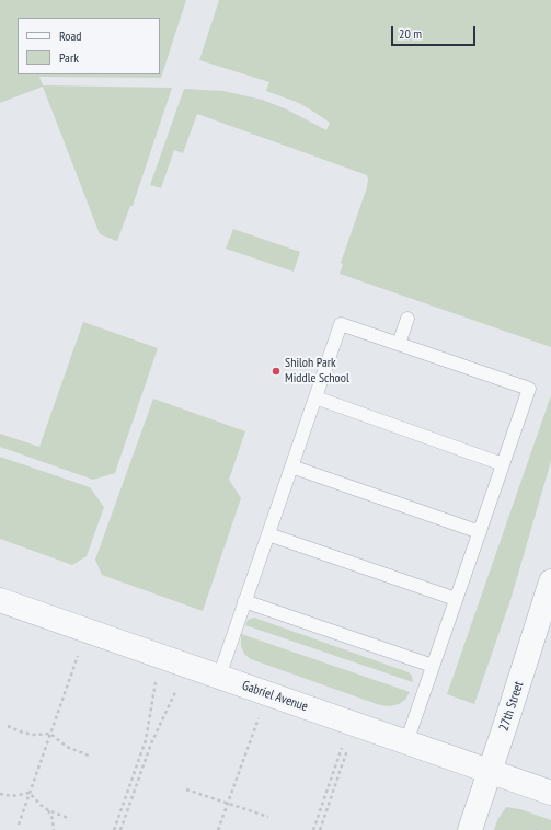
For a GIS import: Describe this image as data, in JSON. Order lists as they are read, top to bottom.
{
  "streets": {
    "street": ["Gabriel Avenue", "27th Street"]
  },
  "crossings": [
    ["Gabriel Avenue", "27th Street"]
  ],
  "places": ["Shiloh Park Middle School"],
  "legend": ["Road", "Park"],
  "scale_bar": "20 m"
}
